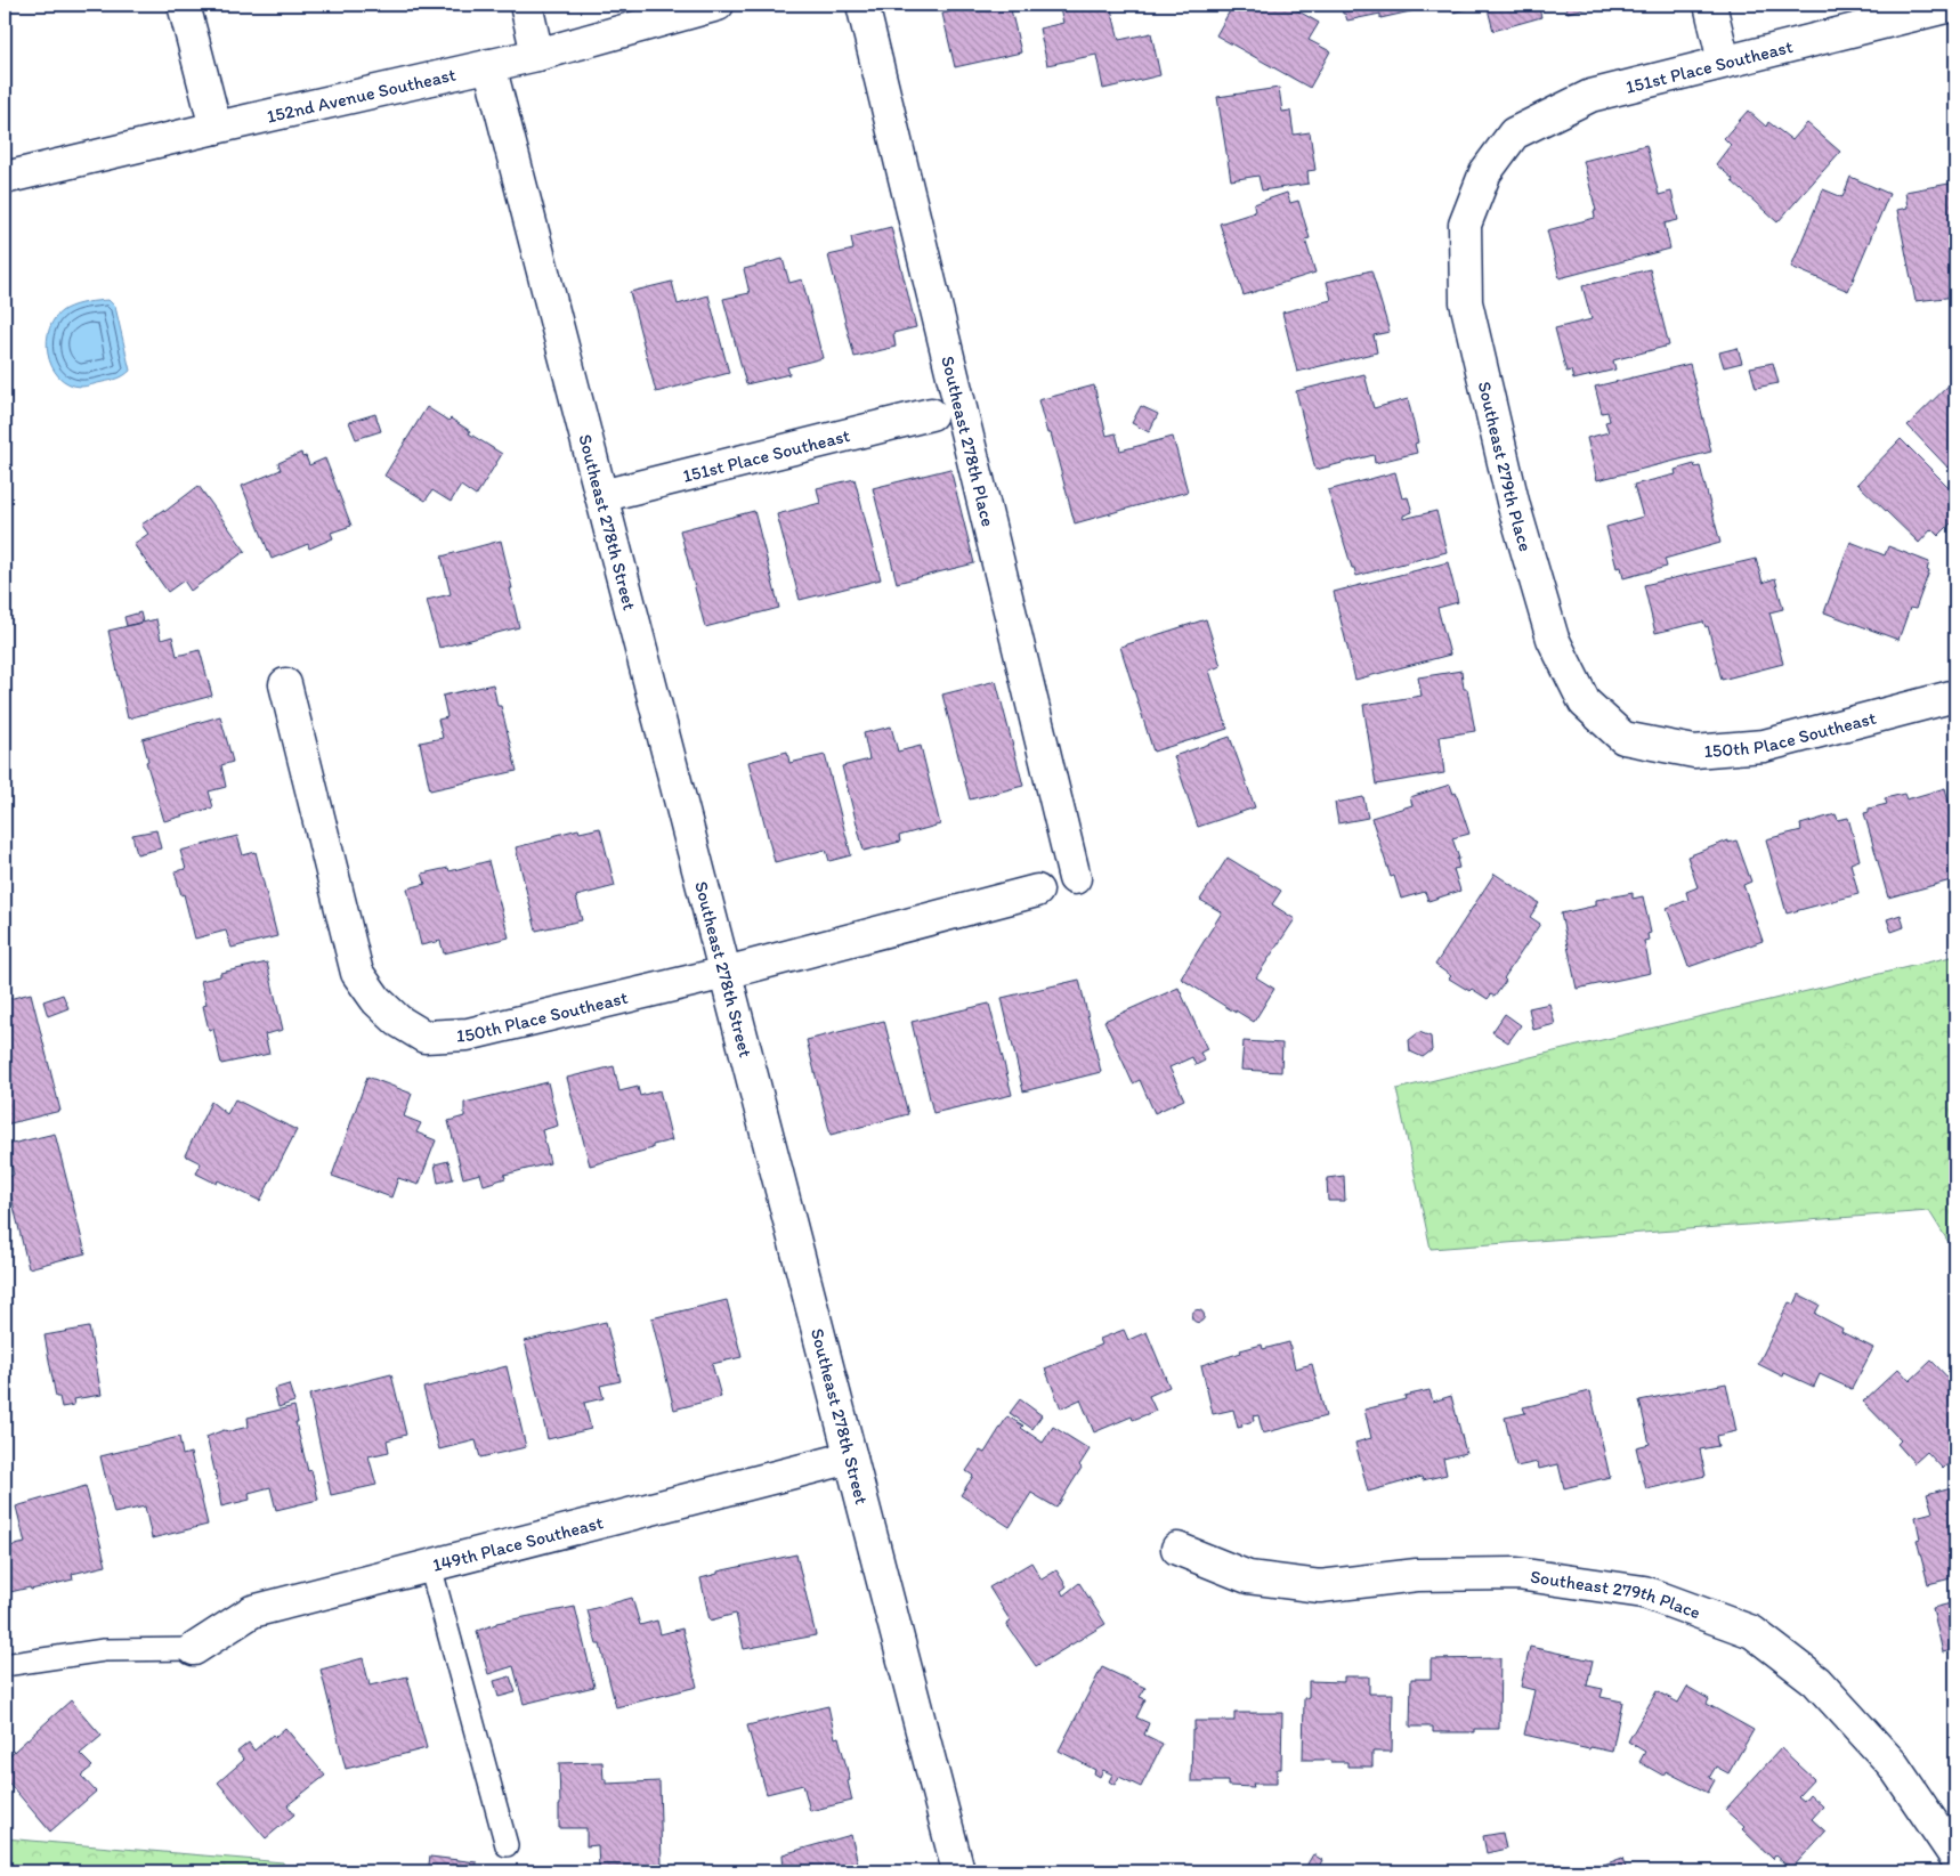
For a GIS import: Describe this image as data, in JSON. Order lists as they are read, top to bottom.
{
  "streets": {
    "street": [
      "151st Place Southeast",
      "152nd Avenue Southeast",
      "Southeast 278th Place",
      "Southeast 279th Place",
      "Southeast 278th Street",
      "150th Place Southeast",
      "149th Place Southeast"
    ]
  },
  "crossings": [
    ["151st Place Southeast", "Southeast 279th Place"],
    ["151st Place Southeast", "Southeast 278th Street"],
    ["152nd Avenue Southeast", "Southeast 278th Street"],
    ["Southeast 279th Place", "150th Place Southeast"],
    ["Southeast 278th Street", "150th Place Southeast"],
    ["Southeast 278th Street", "149th Place Southeast"]
  ]
}
